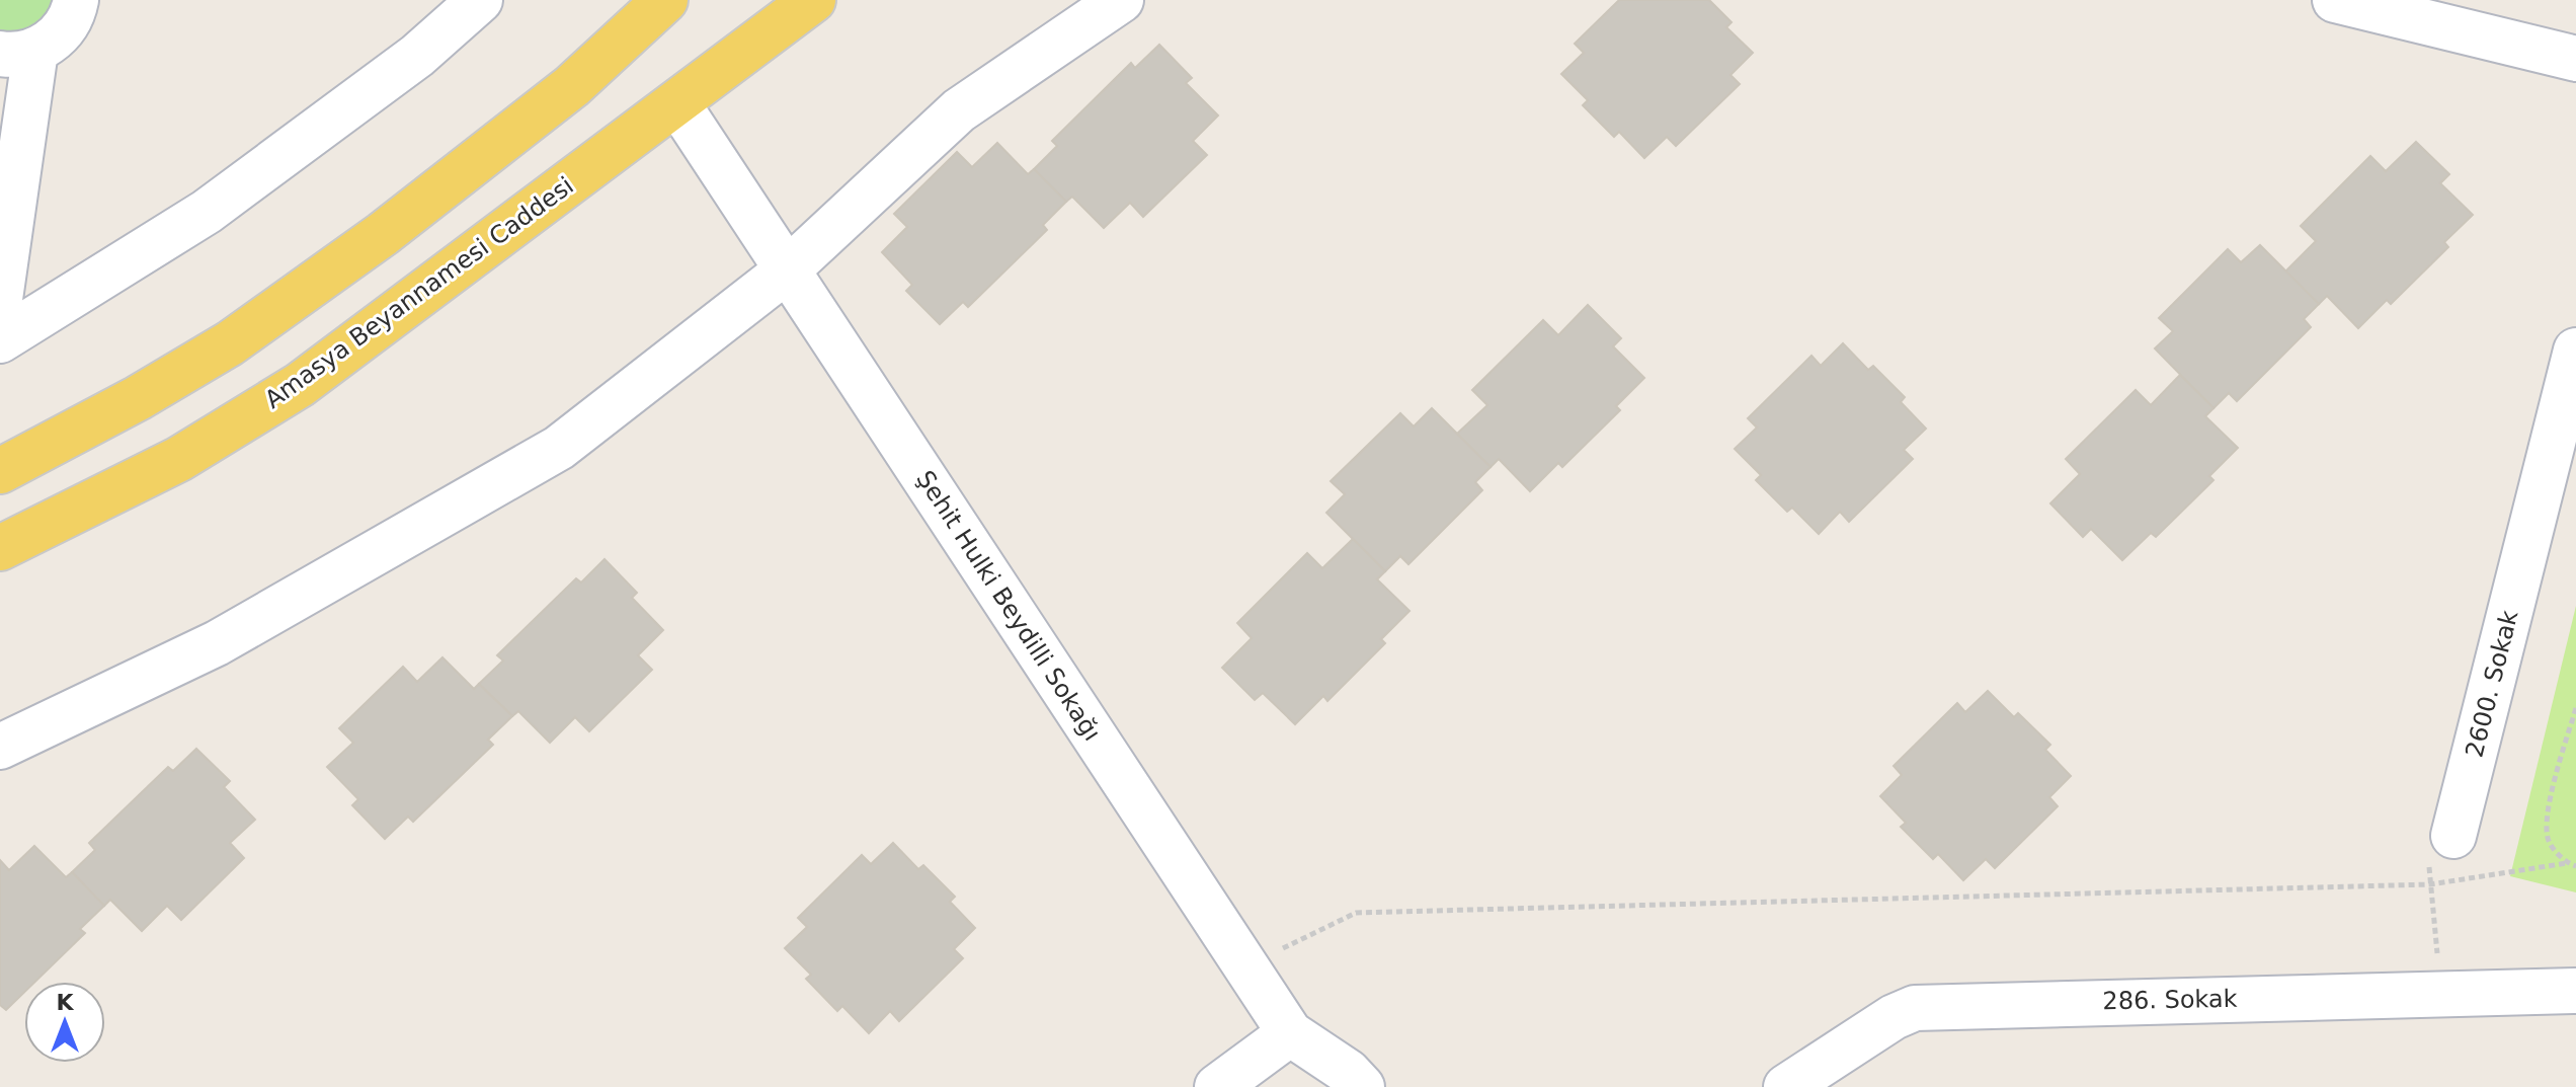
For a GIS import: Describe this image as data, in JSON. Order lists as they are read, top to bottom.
{
  "streets": {
    "main road": ["Amasya Beyannamesi Caddesi"],
    "street": ["Şehit Hulki Beydilli Sokağı", "2600. Sokak", "286. Sokak"]
  },
  "crossings": [
    ["Amasya Beyannamesi Caddesi", "Şehit Hulki Beydilli Sokağı"]
  ],
  "north": "top"
}
